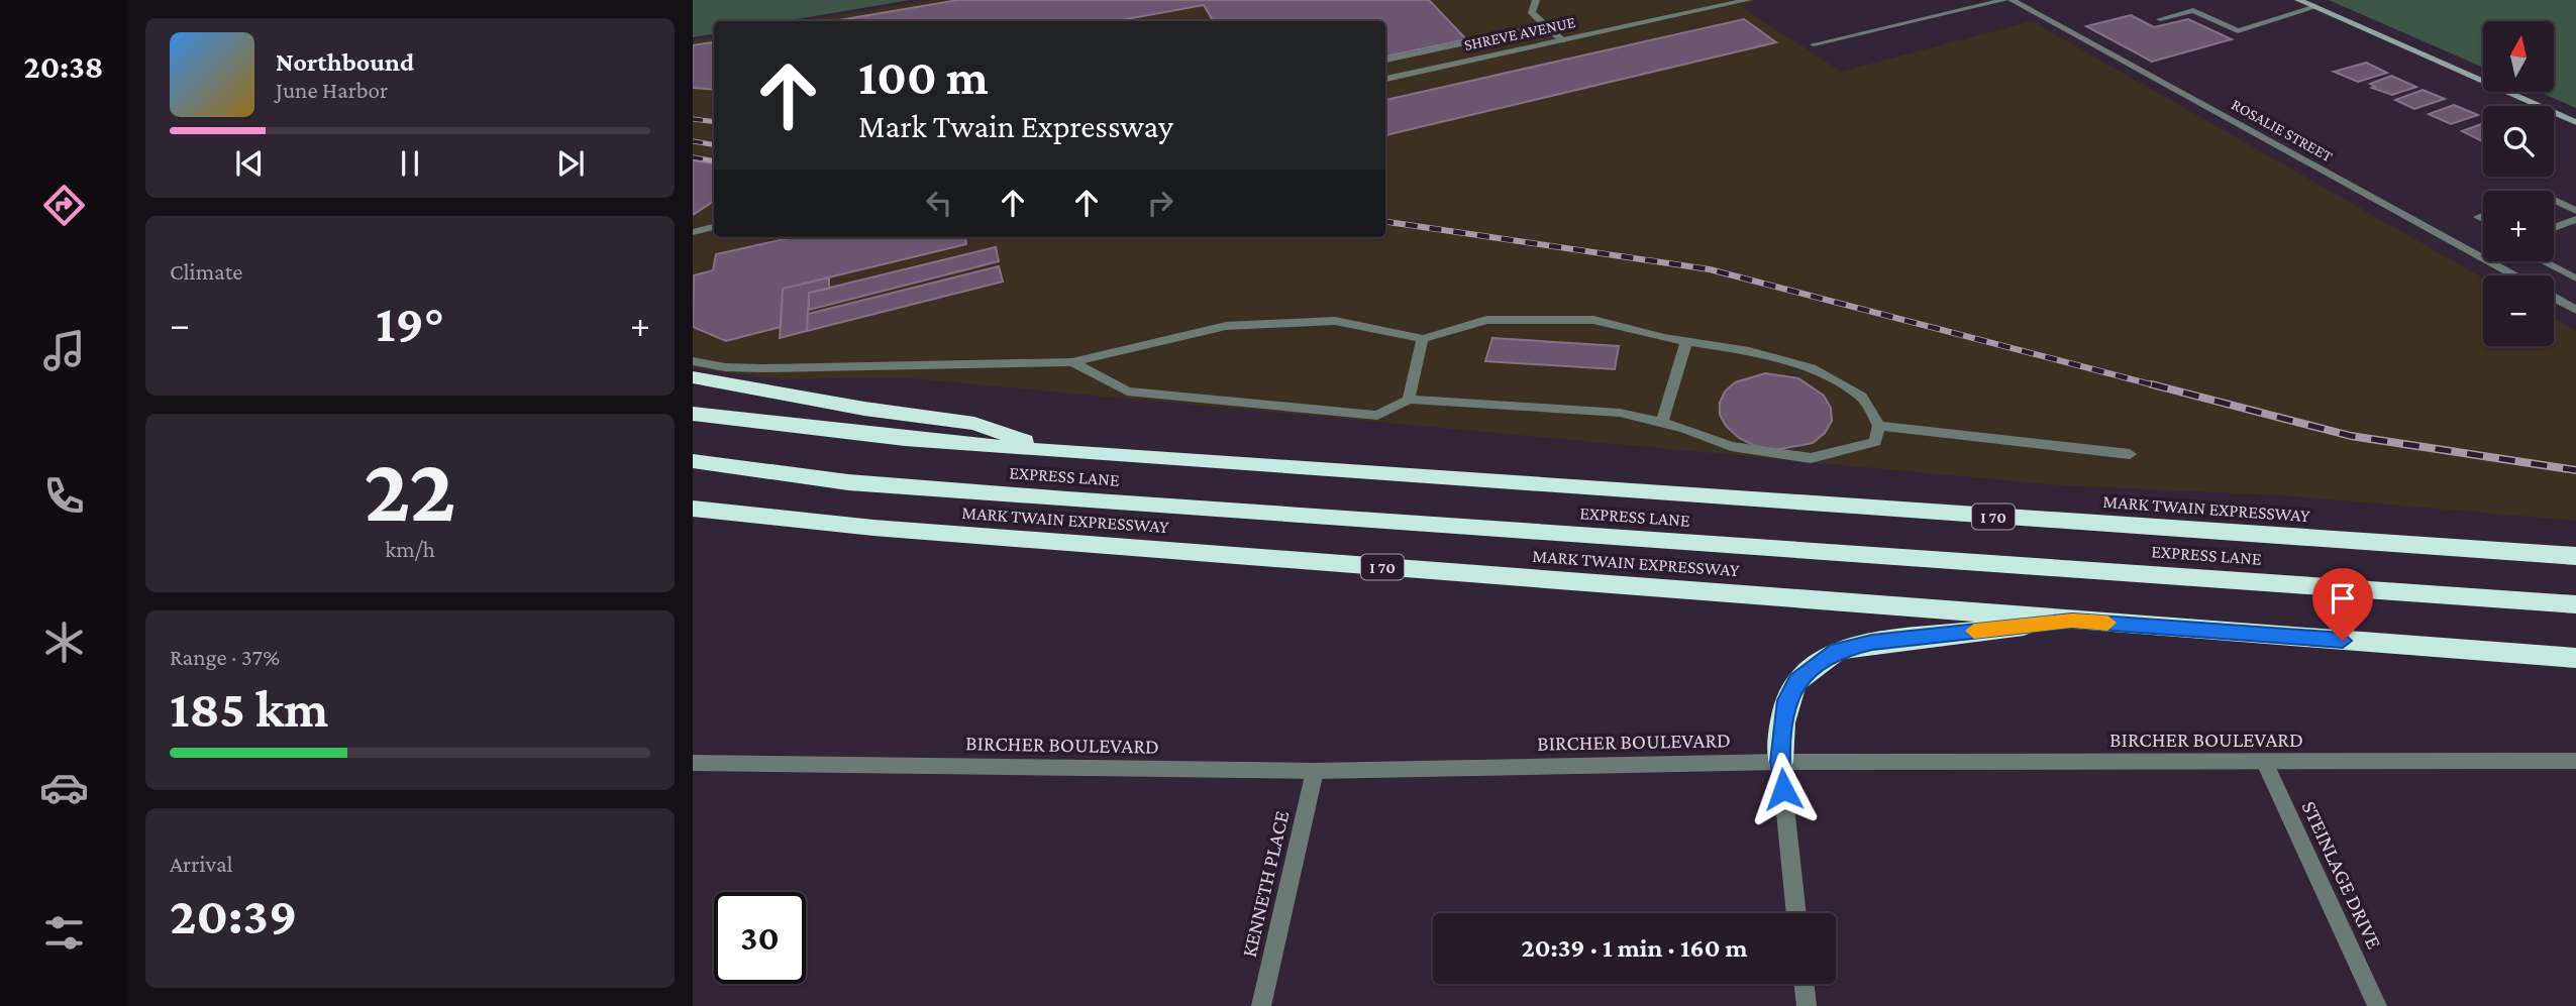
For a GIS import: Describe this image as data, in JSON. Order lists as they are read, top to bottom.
{
  "streets": {
    "highway": ["EXPRESS LANE", "MARK TWAIN EXPRESSWAY", "I 70"],
    "street": [
      "SHREVE AVENUE",
      "ROSALIE STREET",
      "BIRCHER BOULEVARD",
      "STEINLAGE DRIVE",
      "KENNETH PLACE"
    ]
  },
  "crossings": [
    ["BIRCHER BOULEVARD", "STEINLAGE DRIVE"],
    ["BIRCHER BOULEVARD", "KENNETH PLACE"]
  ],
  "north": "top",
  "page": {
    "tabs": "20:38",
    "map_buttons": ["+", "−"],
    "turn": ["100 m", "Mark Twain Expressway"],
    "song": ["Northbound", "June Harbor"],
    "tile": [
      "Climate",
      ["22", "km/h"],
      ["Range · 37%", "185 km"],
      ["Arrival", "20:39"]
    ],
    "heat": ["−", "19°", "+"],
    "limit": "30",
    "trip": "20:39 · 1 min · 160 m"
  }
}
